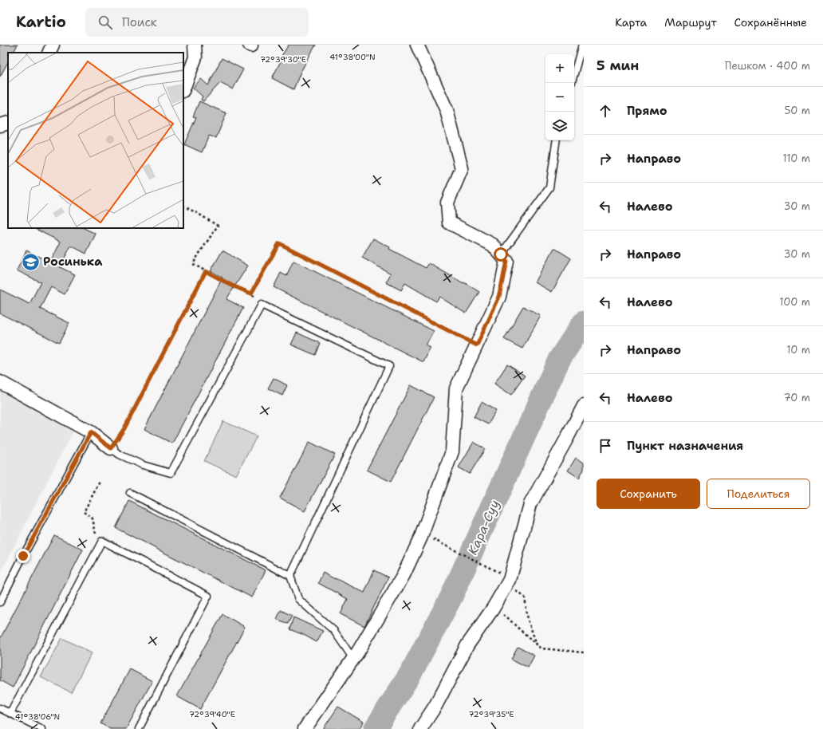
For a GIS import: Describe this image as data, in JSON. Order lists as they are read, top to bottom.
{
  "water": ["Кара-Суу"],
  "places": {
    "school or university": ["Росинька"]
  },
  "page": {
    "header": "Kartio",
    "search": "Поиск",
    "nav": ["Карта", "Маршрут", "Сохранённые"],
    "heading": ["5 мин", "Пешком · 400 m"],
    "map_buttons": ["+", "−"],
    "list": [
      ["Прямо", "50 m"],
      ["Направо", "110 m"],
      ["Налево", "30 m"],
      ["Направо", "30 m"],
      ["Налево", "100 m"],
      ["Направо", "10 m"],
      ["Налево", "70 m"],
      "Пункт назначения"
    ],
    "buttons": ["Сохранить", "Поделиться"]
  },
  "coordinates": [
    "41°38'00\"N",
    "72°39'30\"E",
    "72°39'40\"E",
    "72°39'35\"E",
    "41°38'06\"N"
  ]
}
